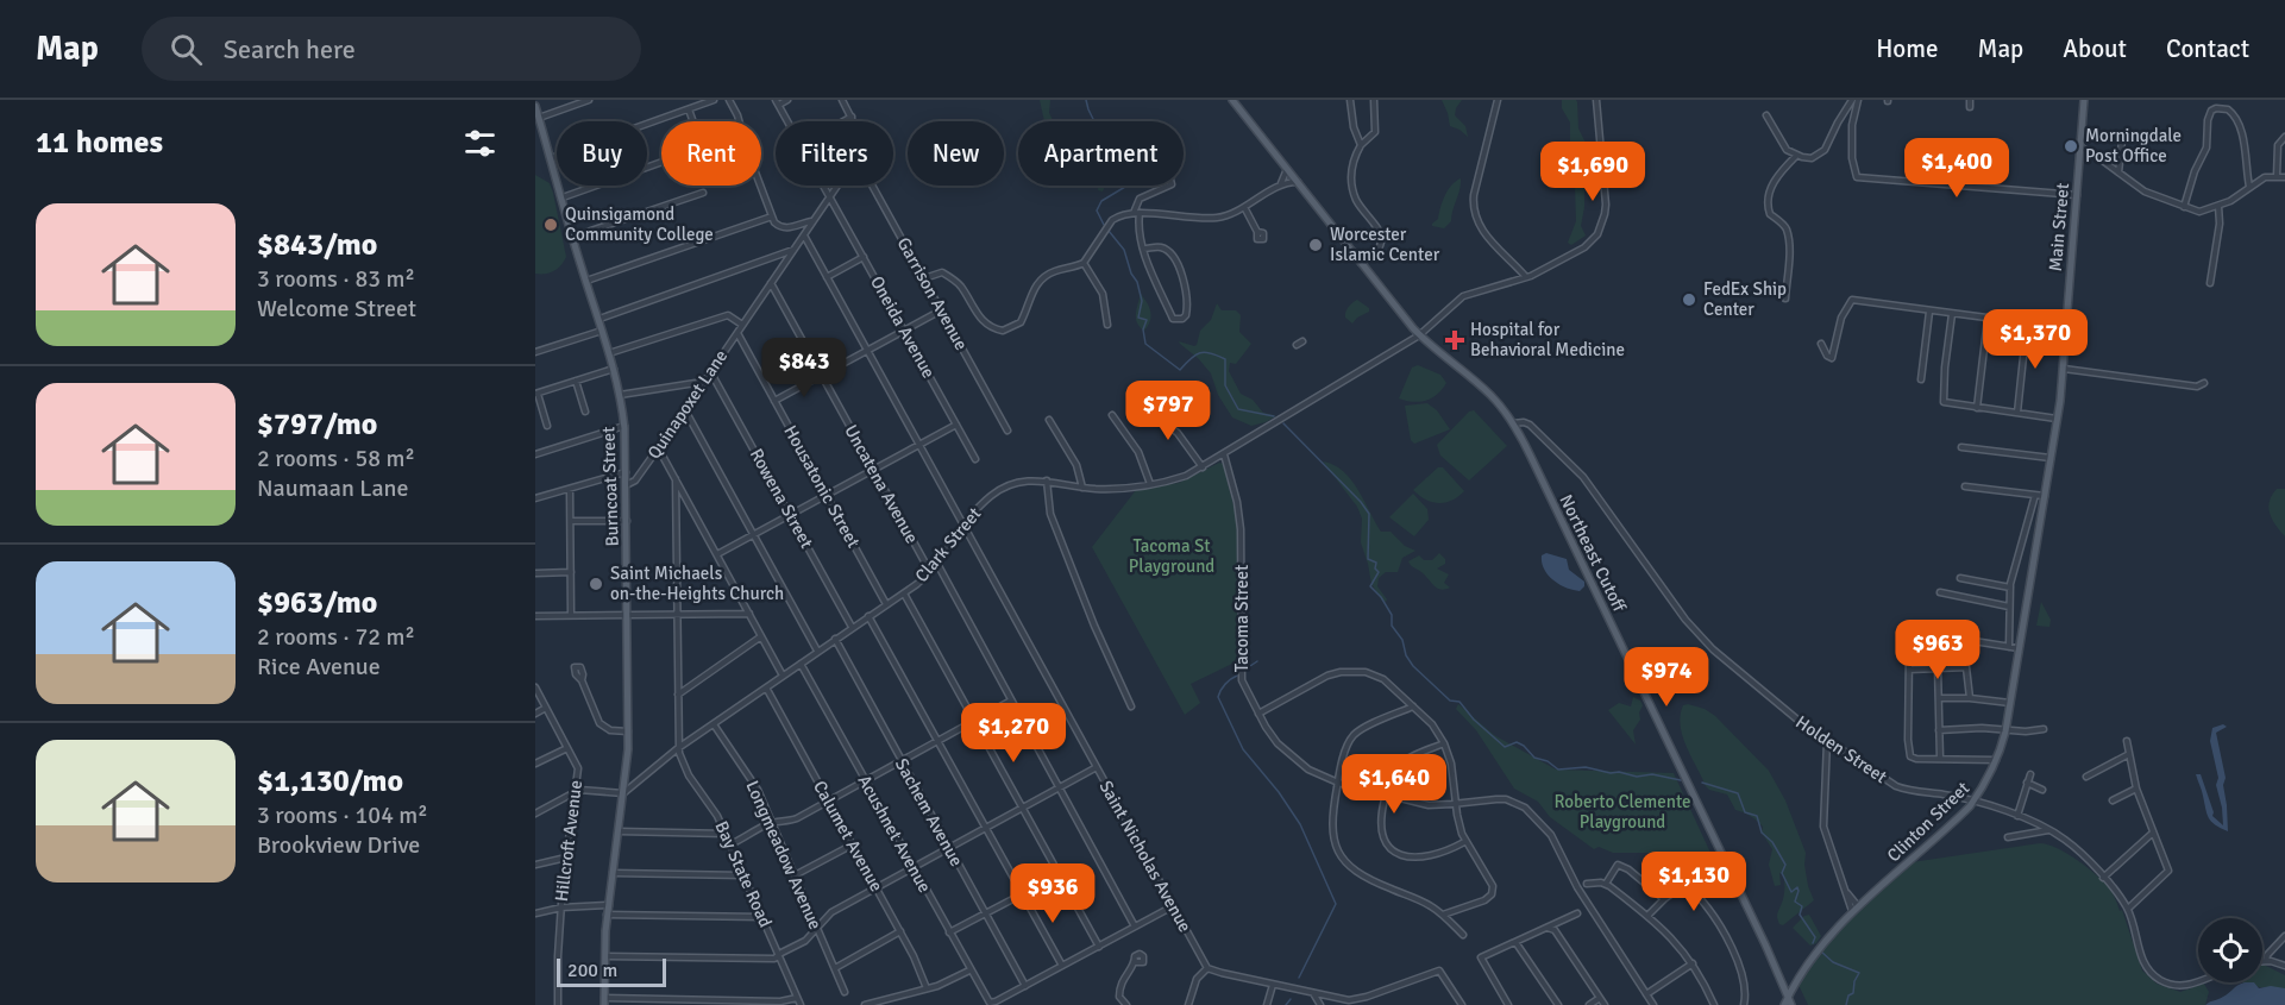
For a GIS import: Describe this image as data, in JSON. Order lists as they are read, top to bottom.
{
  "streets": {
    "main road": [
      "Main Street",
      "Burncoat Street",
      "Northeast Cutoff",
      "Clinton Street"
    ],
    "street": [
      "Garrison Avenue",
      "Oneida Avenue",
      "Quinapoxet Lane",
      "Uncatena Avenue",
      "Housatonic Street",
      "Rowena Street",
      "Clark Street",
      "Tacoma Street",
      "Holden Street",
      "Sachem Avenue",
      "Acushnet Avenue",
      "Calumet Avenue",
      "Hillcroft Avenue",
      "Longmeadow Avenue",
      "Saint Nicholas Avenue",
      "Bay State Road"
    ]
  },
  "crossings": [
    ["Main Street", "Clinton Street"],
    ["Oneida Avenue", "Quinapoxet Lane"],
    ["Quinapoxet Lane", "Uncatena Avenue"],
    ["Quinapoxet Lane", "Burncoat Street"],
    ["Quinapoxet Lane", "Housatonic Street"],
    ["Quinapoxet Lane", "Rowena Street"],
    ["Quinapoxet Lane", "Saint Nicholas Avenue"],
    ["Uncatena Avenue", "Clark Street"],
    ["Burncoat Street", "Clark Street"],
    ["Housatonic Street", "Clark Street"],
    ["Rowena Street", "Clark Street"],
    ["Clark Street", "Northeast Cutoff"],
    ["Clark Street", "Tacoma Street"],
    ["Clark Street", "Sachem Avenue"],
    ["Clark Street", "Acushnet Avenue"],
    ["Clark Street", "Calumet Avenue"],
    ["Clark Street", "Longmeadow Avenue"],
    ["Clark Street", "Saint Nicholas Avenue"],
    ["Clark Street", "Bay State Road"],
    ["Northeast Cutoff", "Clinton Street"],
    ["Holden Street", "Clinton Street"],
    ["Sachem Avenue", "Acushnet Avenue"]
  ],
  "parks": ["Tacoma St Playground", "Roberto Clemente Playground"],
  "places": {
    "other": [
      "Morningdale Post Office",
      "Quinsigamond Community College",
      "Worcester Islamic Center",
      "FedEx Ship Center",
      "Saint Michaels on-the-Heights Church"
    ],
    "health": ["Hospital for Behavioral Medicine"]
  },
  "scale_bar": "200 m",
  "page": {
    "header": "Map",
    "search": "Search here",
    "nav": [
      "Home",
      "Map",
      "About",
      "Contact"
    ],
    "heading": "11 homes",
    "chip": [
      "Buy",
      "Rent",
      "Filters",
      "New",
      "Apartment"
    ],
    "price": [
      "$1,400",
      "$1,690",
      "$1,370",
      "$843",
      "$797",
      "$963",
      "$974",
      "$1,270",
      "$1,640",
      "$1,130",
      "$936"
    ],
    "list": [
      {
        "name": "$843/mo",
        "note": "3 rooms · 83 m² · Welcome Street"
      },
      {
        "name": "$797/mo",
        "note": "2 rooms · 58 m² · Naumaan Lane"
      },
      {
        "name": "$963/mo",
        "note": "2 rooms · 72 m² · Rice Avenue"
      },
      {
        "name": "$1,130/mo",
        "note": "3 rooms · 104 m² · Brookview Drive"
      }
    ],
    "scale": "200 m"
  }
}
